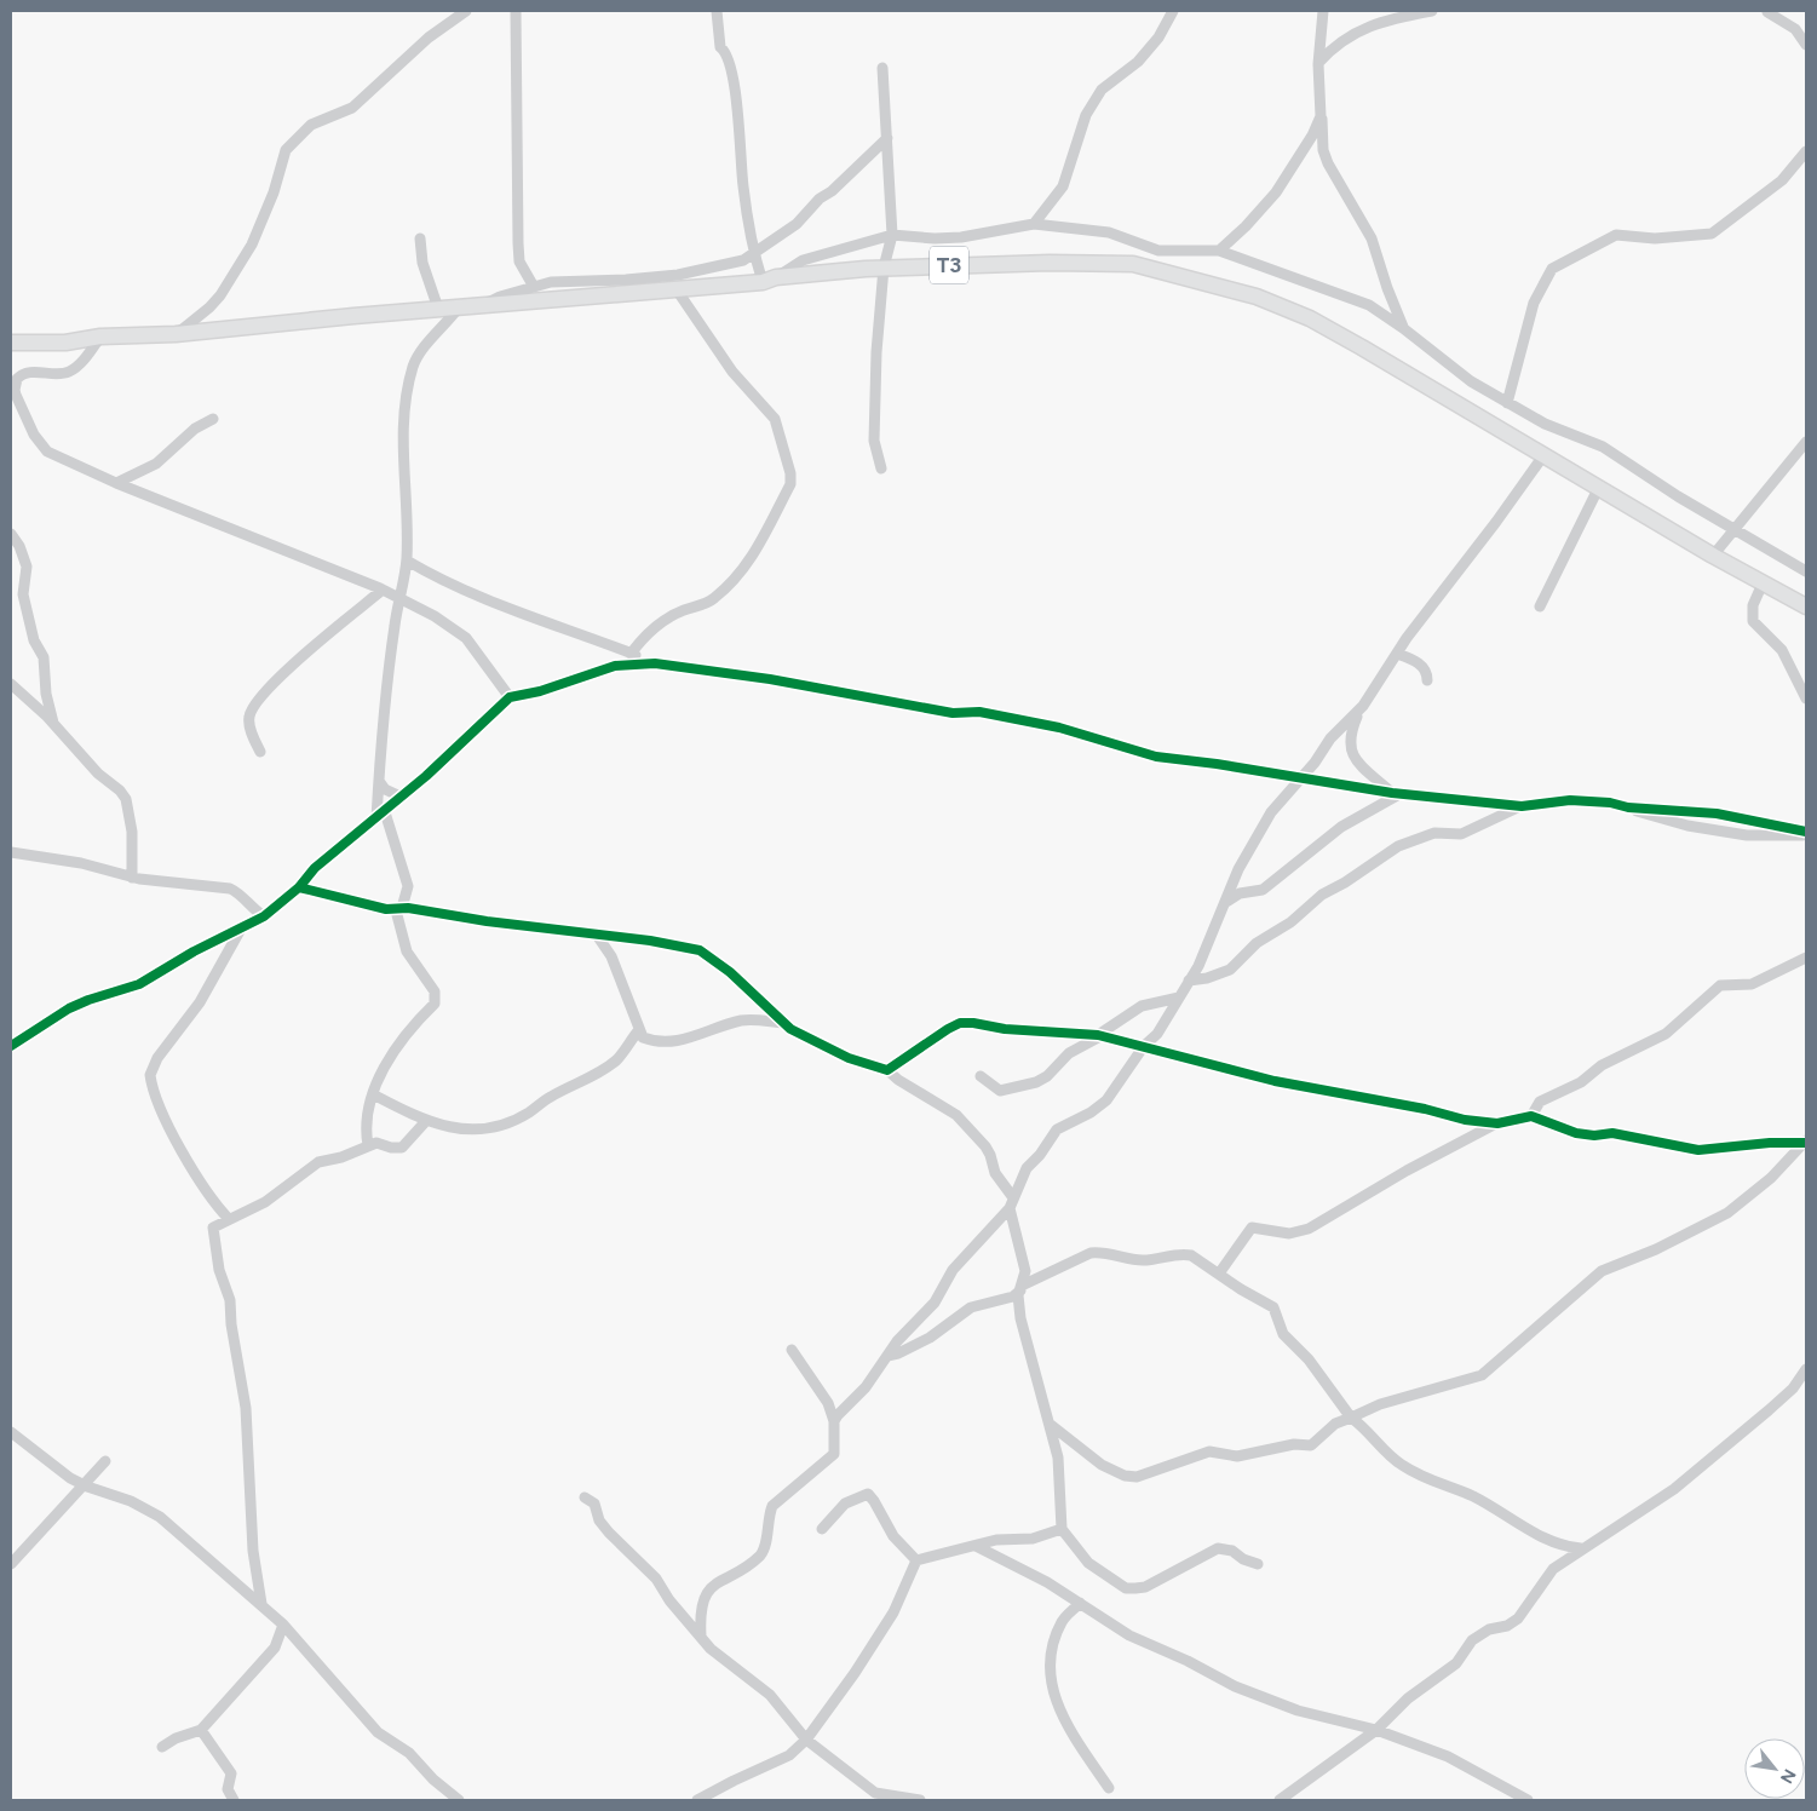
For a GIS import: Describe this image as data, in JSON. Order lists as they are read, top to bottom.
{
  "streets": {
    "highway": ["T3"]
  },
  "north": "bottom right"
}
